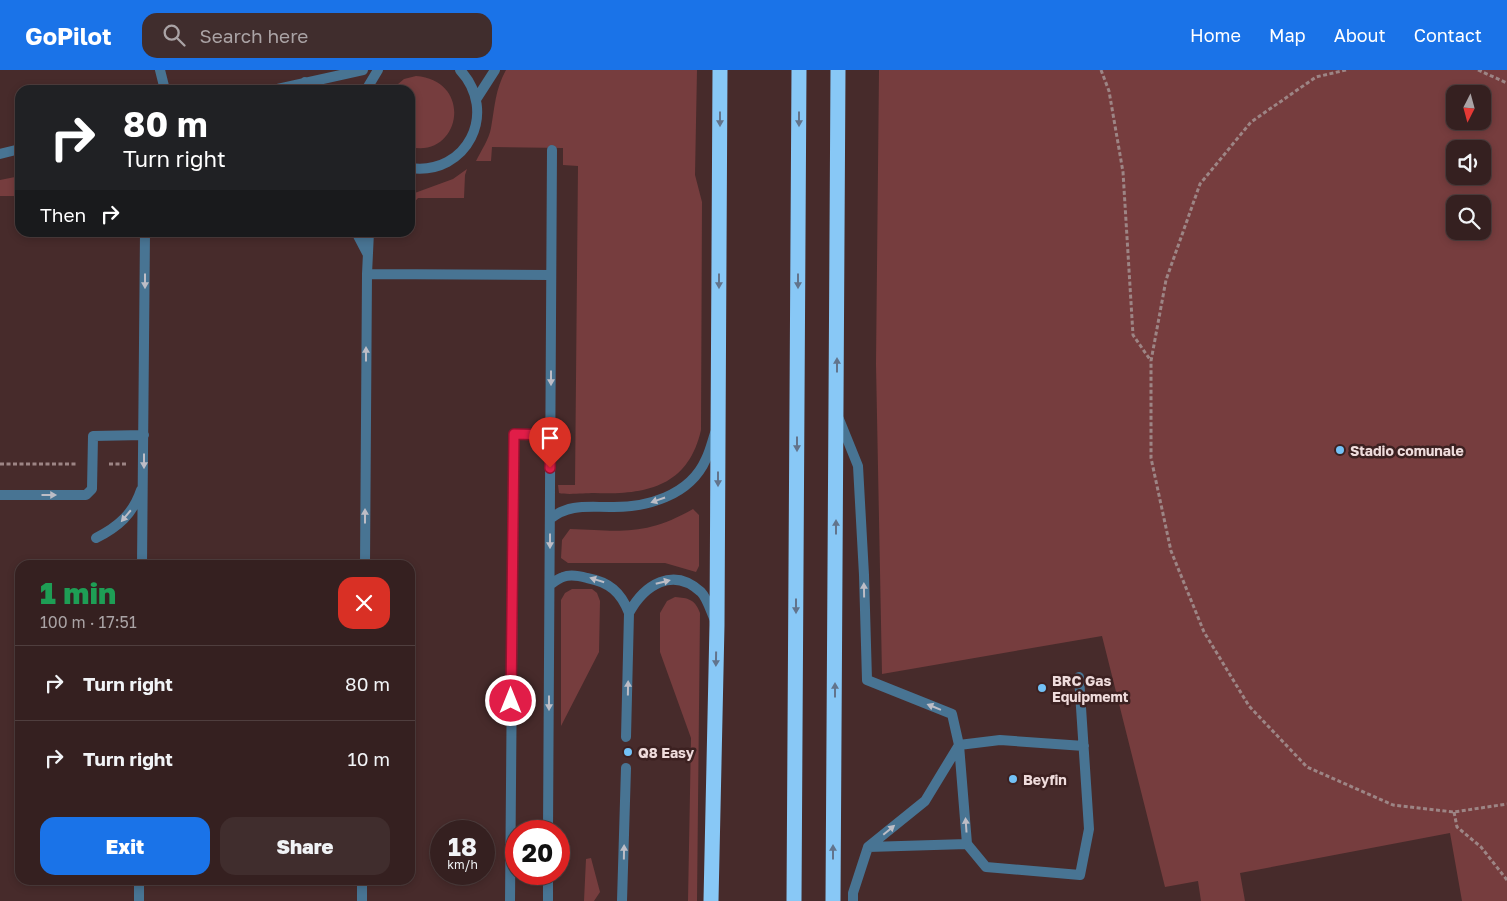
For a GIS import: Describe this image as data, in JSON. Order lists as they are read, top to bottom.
{
  "places": [
    "Stadio comunale",
    "BRC Gas Equipmemt",
    "Q8 Easy",
    "Beyfin"
  ],
  "north": "bottom",
  "page": {
    "header": "GoPilot",
    "search": "Search here",
    "nav": [
      "Home",
      "Map",
      "About",
      "Contact"
    ],
    "turn": ["80 m", "Turn right"],
    "then": "Then",
    "heading": ["1 min", "100 m · 17:51"],
    "list": [
      {
        "name": "Turn right",
        "value": "80 m"
      },
      {
        "name": "Turn right",
        "value": "10 m"
      }
    ],
    "buttons": ["Exit", "Share"],
    "speed": "18 km/h",
    "limit": "20"
  }
}
